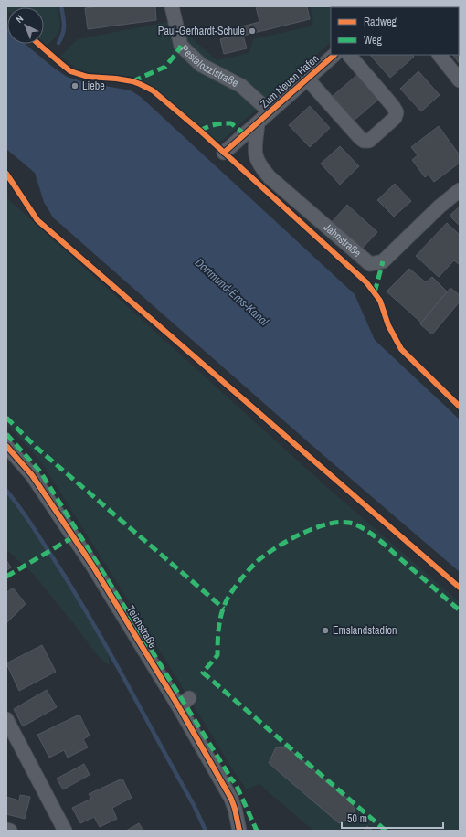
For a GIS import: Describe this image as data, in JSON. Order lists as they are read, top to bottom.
{
  "streets": {
    "street": [
      "Pestalozzistraße",
      "Zum Neuen Hafen",
      "Jahnstraße",
      "Teichstraße"
    ]
  },
  "crossings": [
    ["Pestalozzistraße", "Zum Neuen Hafen"],
    ["Zum Neuen Hafen", "Jahnstraße"]
  ],
  "water": ["Dortmund-Ems-Kanal"],
  "places": ["Paul-Gerhardt-Schule", "Liebe", "Emslandstadion"],
  "legend": ["Radweg", "Weg"],
  "scale_bar": "50 m",
  "north": "top left"
}
